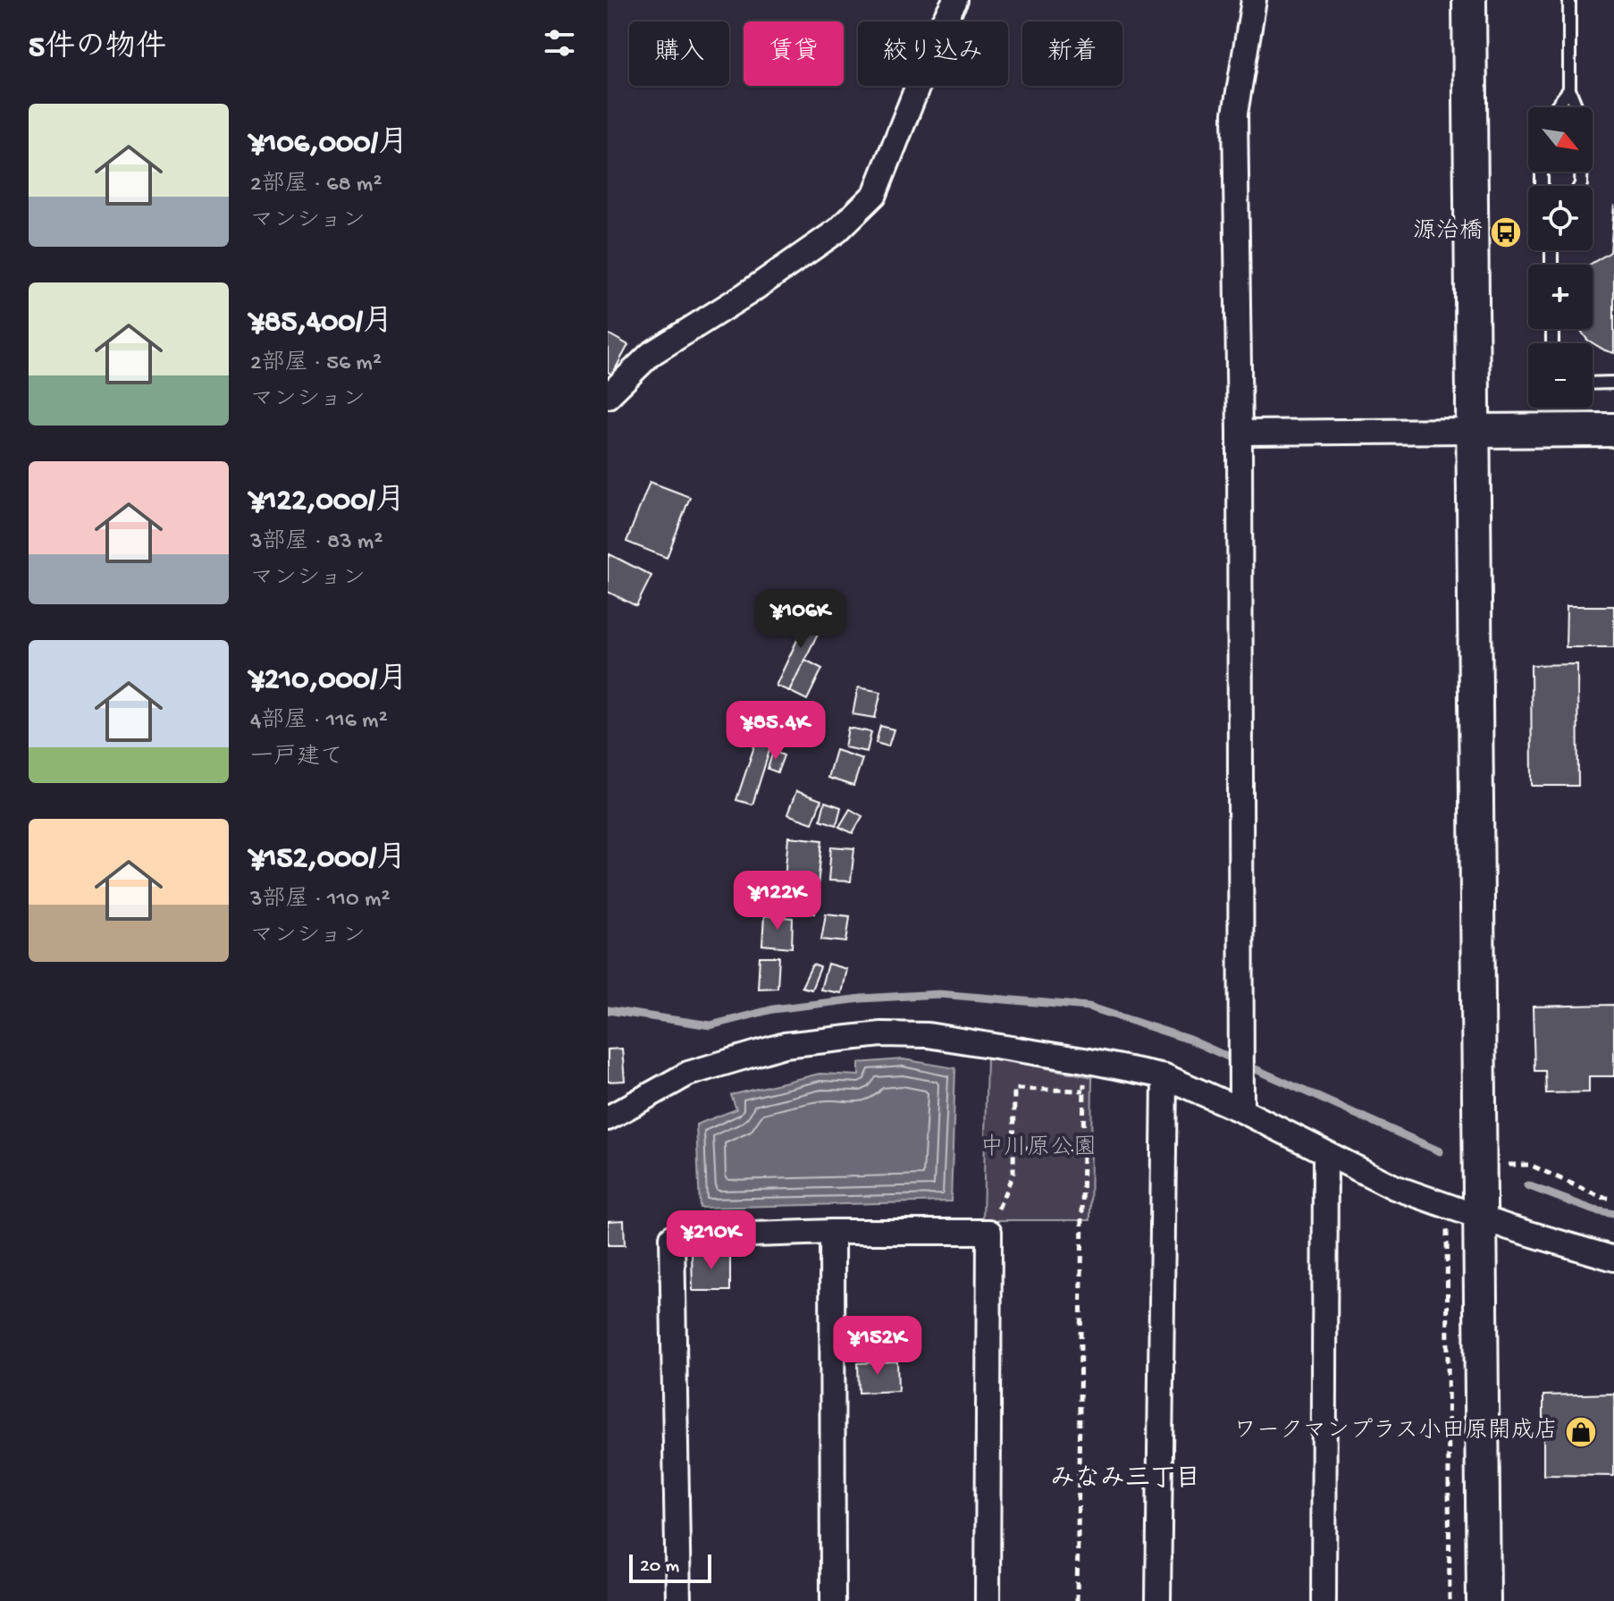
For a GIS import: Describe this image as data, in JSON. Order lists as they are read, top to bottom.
{
  "districts": ["みなみ三丁目"],
  "parks": ["中川原公園"],
  "places": {
    "bus stop": ["源治橋"],
    "shop": ["ワークマンプラス小田原開成店"]
  },
  "scale_bar": "20 m",
  "north": "bottom right",
  "page": {
    "heading": "5件の物件",
    "chip": [
      "購入",
      "賃貸",
      "絞り込み",
      "新着"
    ],
    "list": [
      {
        "name": "¥106,000/月",
        "note": "2部屋 · 68 m² · マンション"
      },
      {
        "name": "¥85,400/月",
        "note": "2部屋 · 56 m² · マンション"
      },
      {
        "name": "¥122,000/月",
        "note": "3部屋 · 83 m² · マンション"
      },
      {
        "name": "¥210,000/月",
        "note": "4部屋 · 116 m² · 一戸建て"
      },
      {
        "name": "¥152,000/月",
        "note": "3部屋 · 110 m² · マンション"
      }
    ],
    "map_buttons": ["+", "−"],
    "price": [
      "¥106K",
      "¥85.4K",
      "¥122K",
      "¥210K",
      "¥152K"
    ],
    "scale": "20 m"
  }
}
